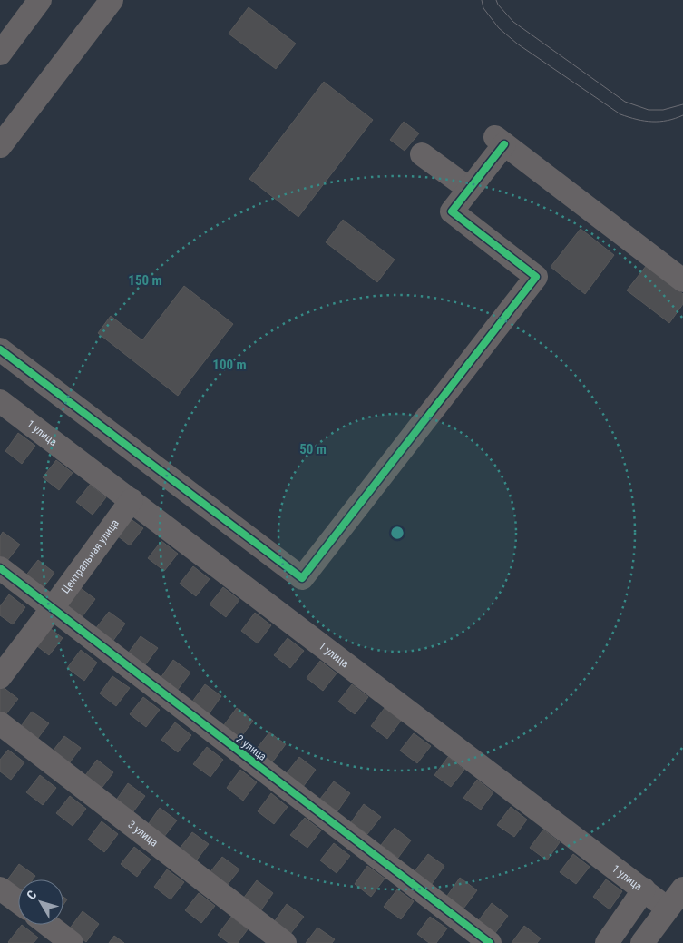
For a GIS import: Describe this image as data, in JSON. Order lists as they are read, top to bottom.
{
  "streets": {
    "street": [
      "1 улица",
      "Центральная улица",
      "2 улица",
      "3 улица"
    ]
  },
  "crossings": [
    ["1 улица", "Центральная улица"],
    ["Центральная улица", "2 улица"]
  ],
  "north": "top left",
  "rings": ["150 m", "100 m", "50 m"]
}
